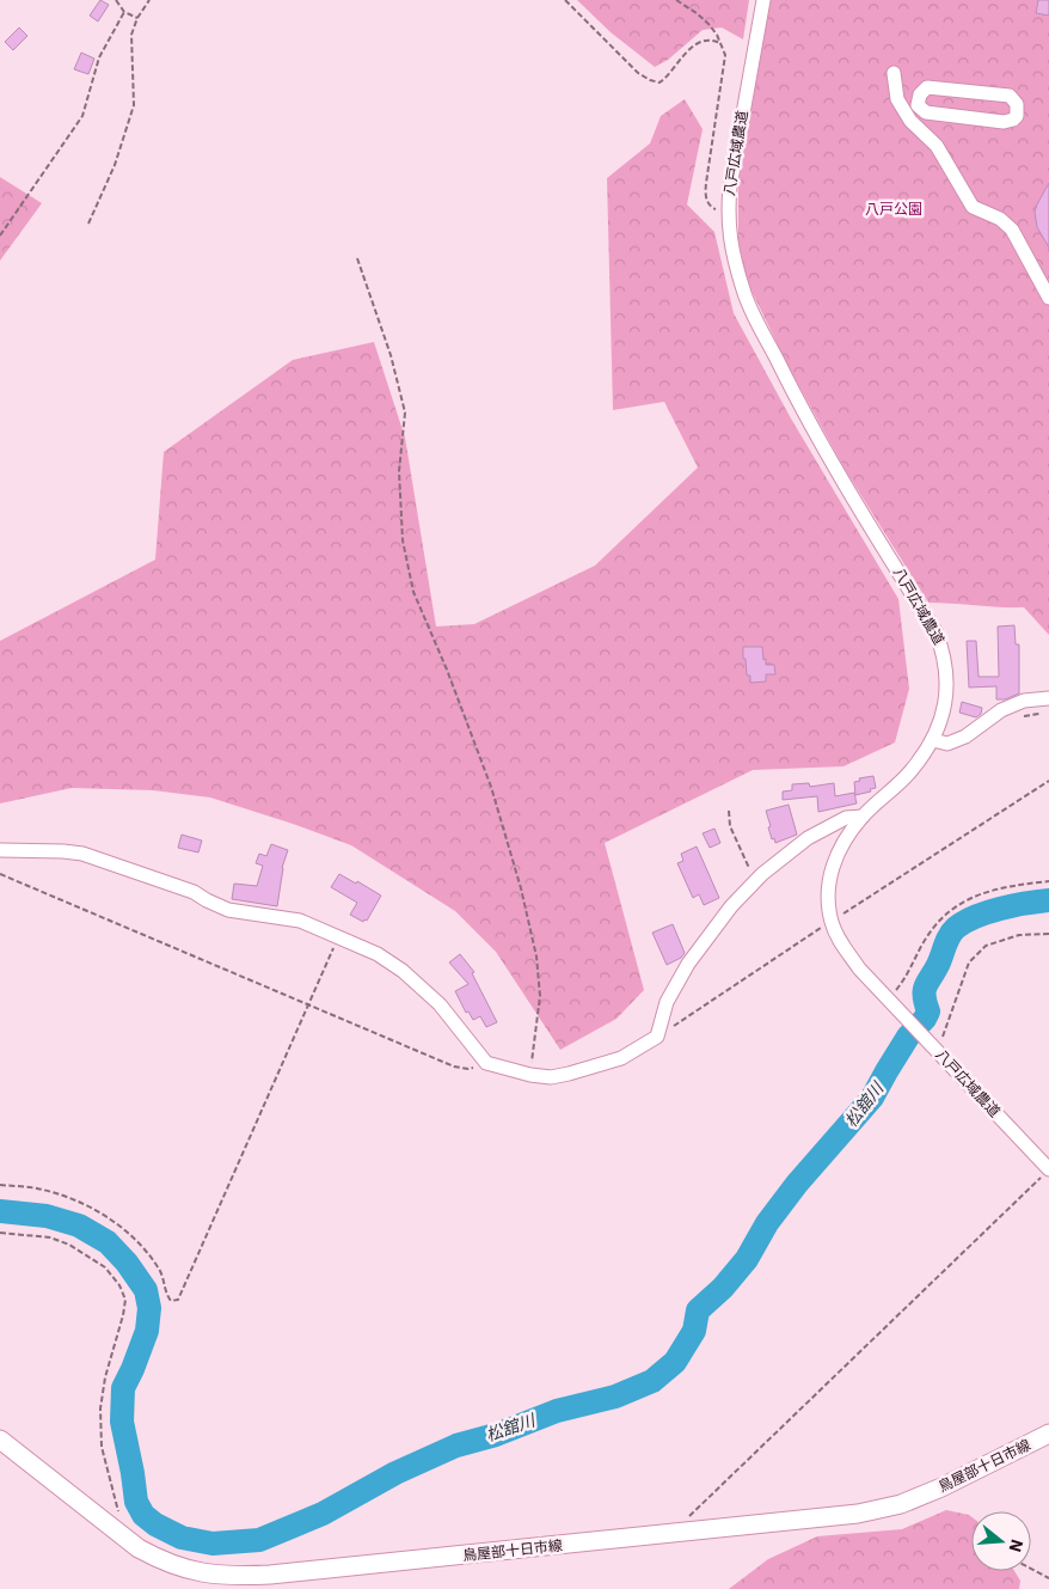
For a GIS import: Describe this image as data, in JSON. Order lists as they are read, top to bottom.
{
  "streets": {
    "main road": ["鳥屋部十日市線"],
    "street": ["八戸広域農道"]
  },
  "water": ["松舘川"],
  "parks": ["八戸公園"],
  "north": "right"
}
